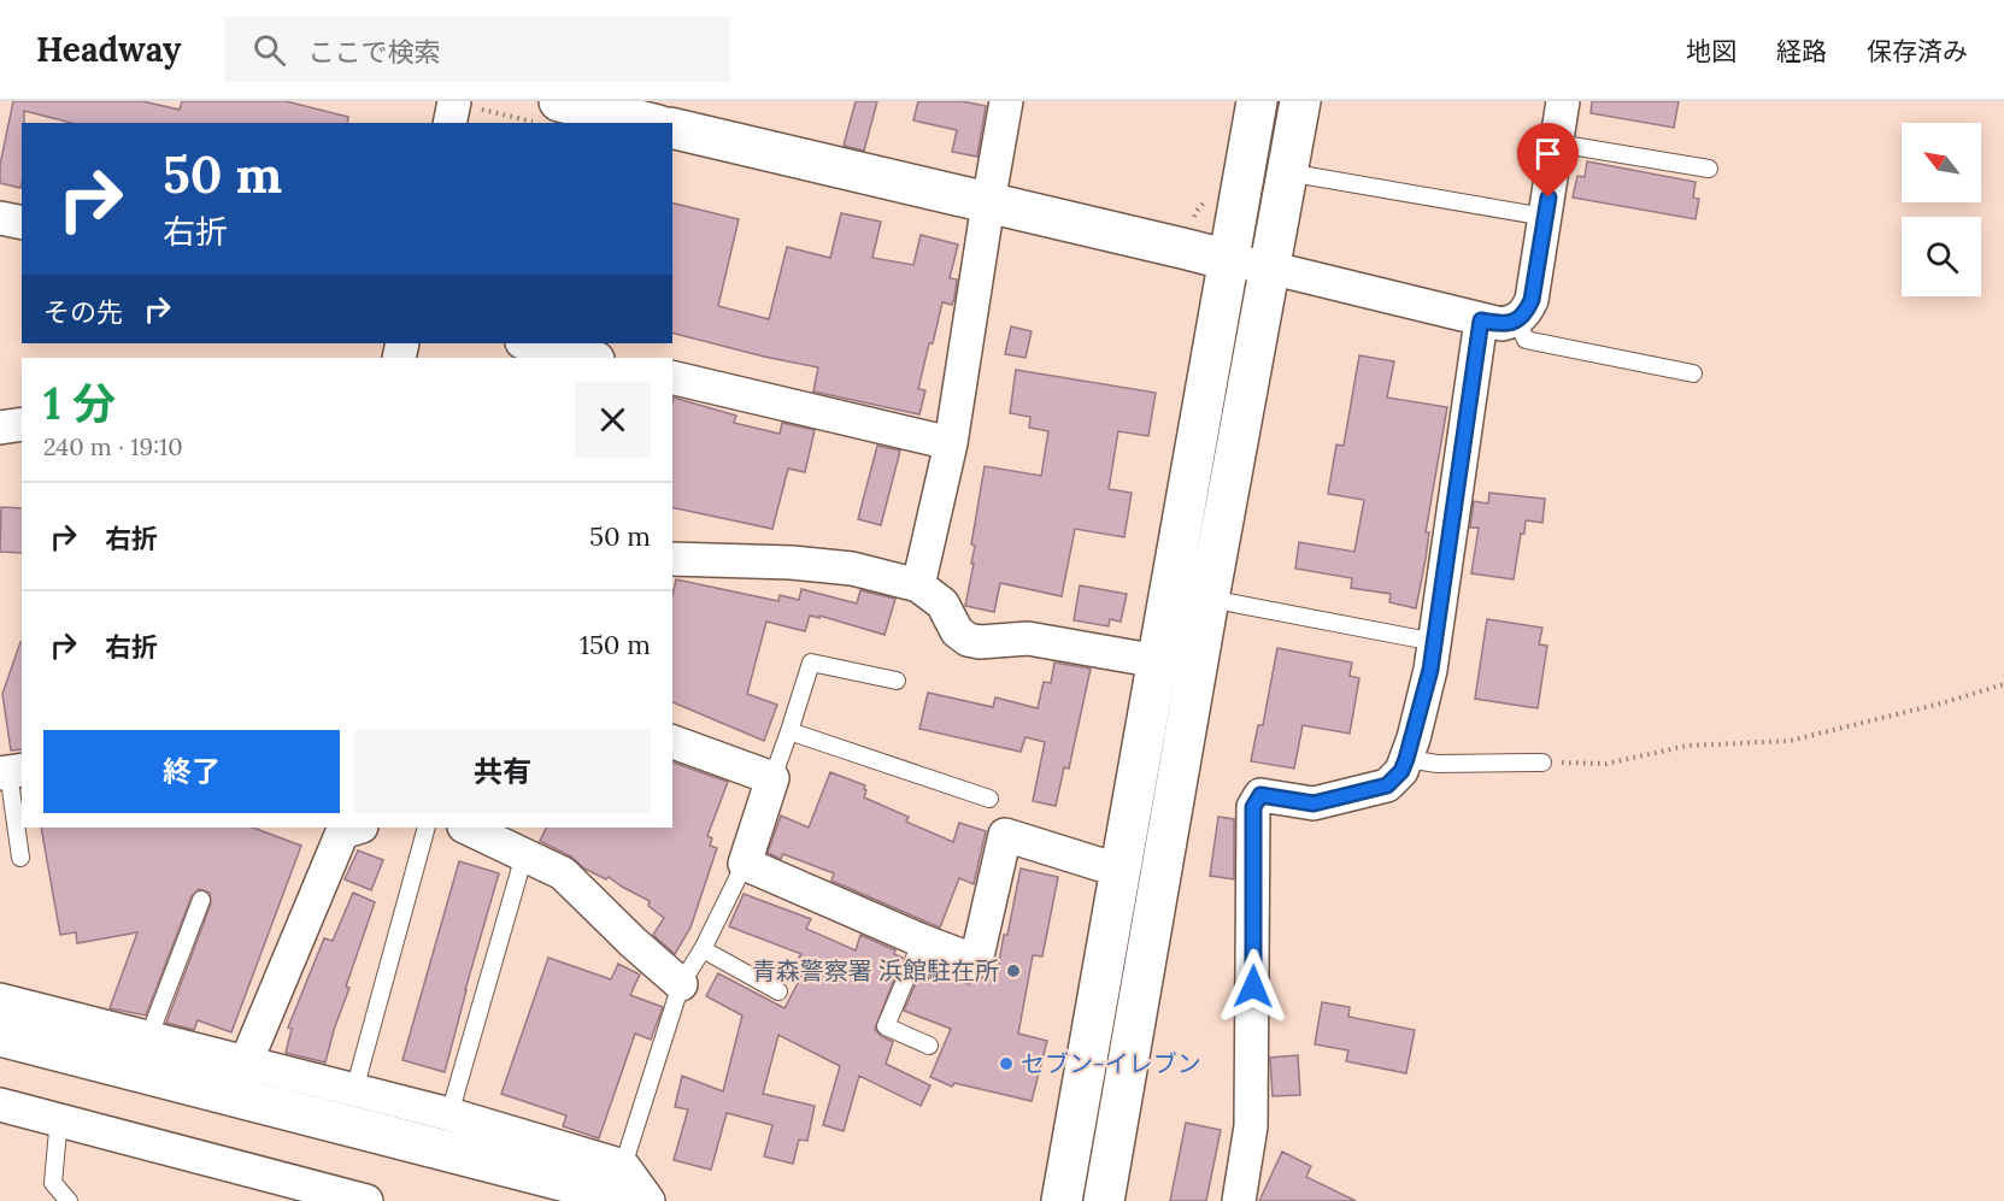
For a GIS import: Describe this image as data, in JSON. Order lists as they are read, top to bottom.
{
  "places": ["青森警察署 浜館駐在所", "セブン-イレブン"],
  "north": "top left",
  "page": {
    "header": "Headway",
    "search": "ここで検索",
    "nav": ["地図", "経路", "保存済み"],
    "turn": ["50 m", "右折"],
    "then": "その先",
    "heading": ["1 分", "240 m · 19:10"],
    "list": [
      {
        "name": "右折",
        "value": "50 m"
      },
      {
        "name": "右折",
        "value": "150 m"
      }
    ],
    "buttons": ["終了", "共有"]
  }
}
